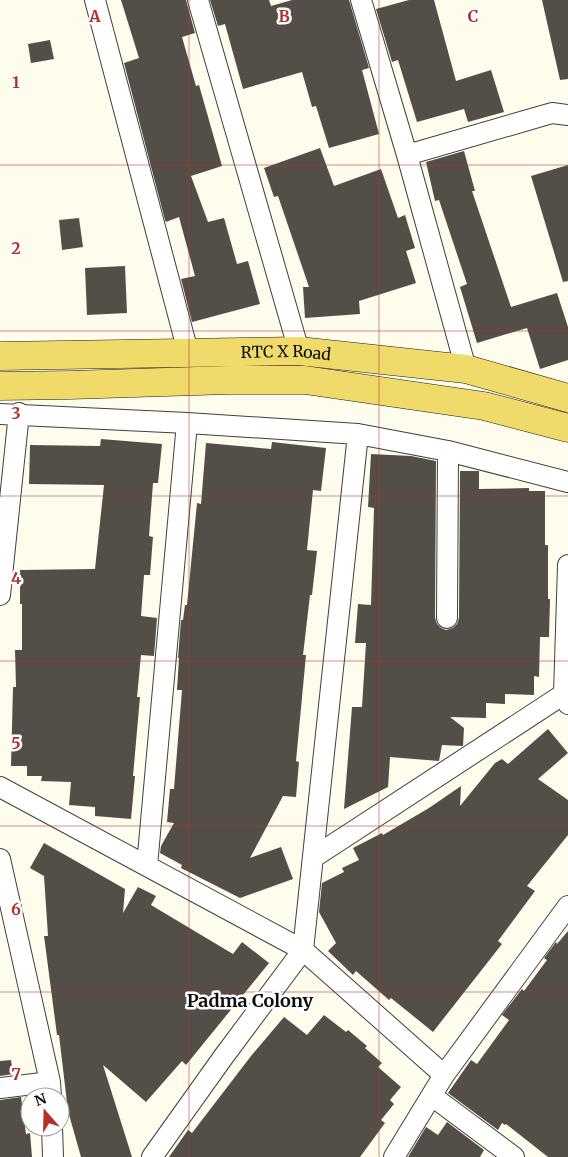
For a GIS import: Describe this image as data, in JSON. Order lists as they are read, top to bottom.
{
  "streets": {
    "main road": ["RTC X Road"]
  },
  "districts": ["Padma Colony"],
  "north": "top",
  "grid": {
    "columns": ["A", "B", "C"],
    "rows": [
      "1",
      "2",
      "3",
      "4",
      "5",
      "6",
      "7"
    ]
  }
}
